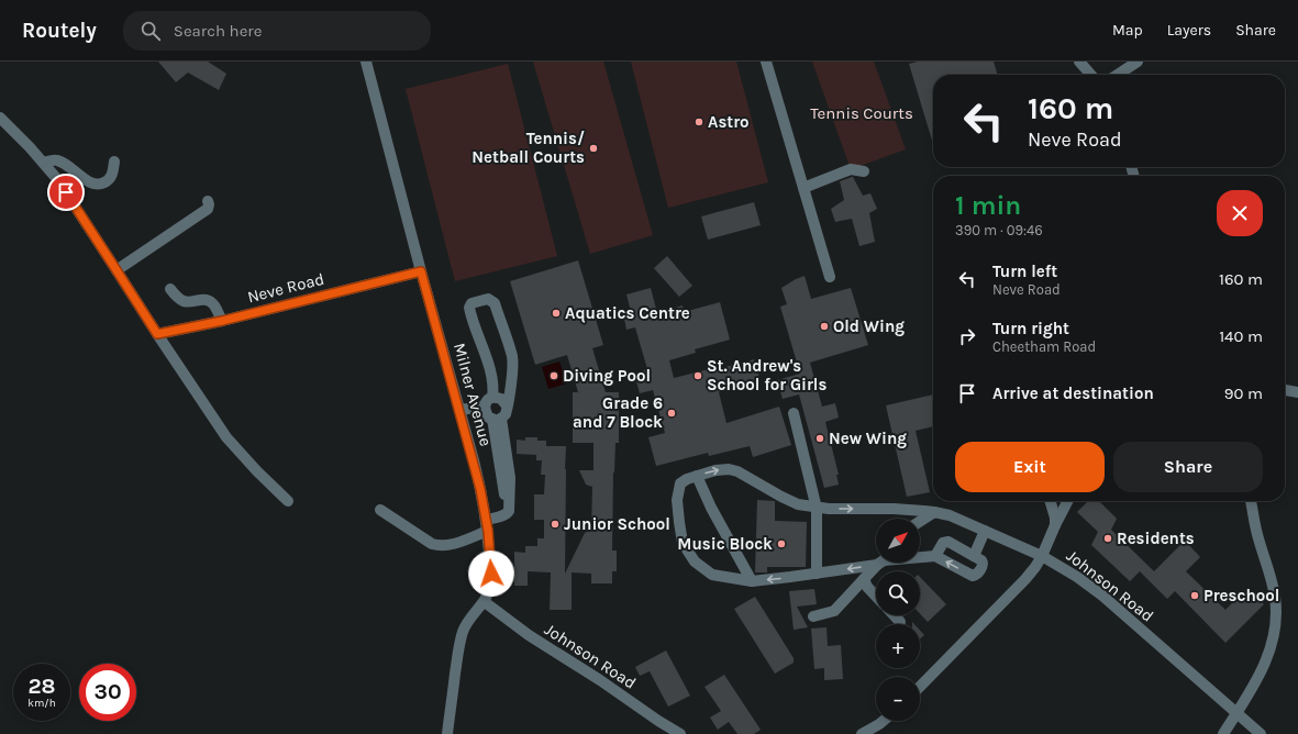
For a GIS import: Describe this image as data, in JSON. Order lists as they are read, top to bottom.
{
  "streets": {
    "street": ["Neve Road", "Milner Avenue", "Johnson Road"]
  },
  "crossings": [
    ["Neve Road", "Milner Avenue"],
    ["Milner Avenue", "Johnson Road"]
  ],
  "parks": ["Tennis Courts"],
  "places": [
    "Astro",
    "Tennis/ Netball Courts",
    "Aquatics Centre",
    "Old Wing",
    "Diving Pool",
    "St. Andrew's School for Girls",
    "Grade 6 and 7 Block",
    "New Wing",
    "Junior School",
    "Residents",
    "Music Block",
    "Preschool"
  ],
  "north": "top right",
  "page": {
    "header": "Routely",
    "search": "Search here",
    "nav": ["Map", "Layers", "Share"],
    "turn": ["160 m", "Neve Road"],
    "heading": ["1 min", "390 m · 09:46"],
    "list": [
      {
        "name": "Turn left",
        "note": "Neve Road",
        "value": "160 m"
      },
      {
        "name": "Turn right",
        "note": "Cheetham Road",
        "value": "140 m"
      },
      {
        "name": "Arrive at destination",
        "value": "90 m"
      }
    ],
    "buttons": ["Exit", "Share"],
    "map_buttons": ["+", "−"],
    "speed": "28 km/h",
    "limit": "30"
  }
}
